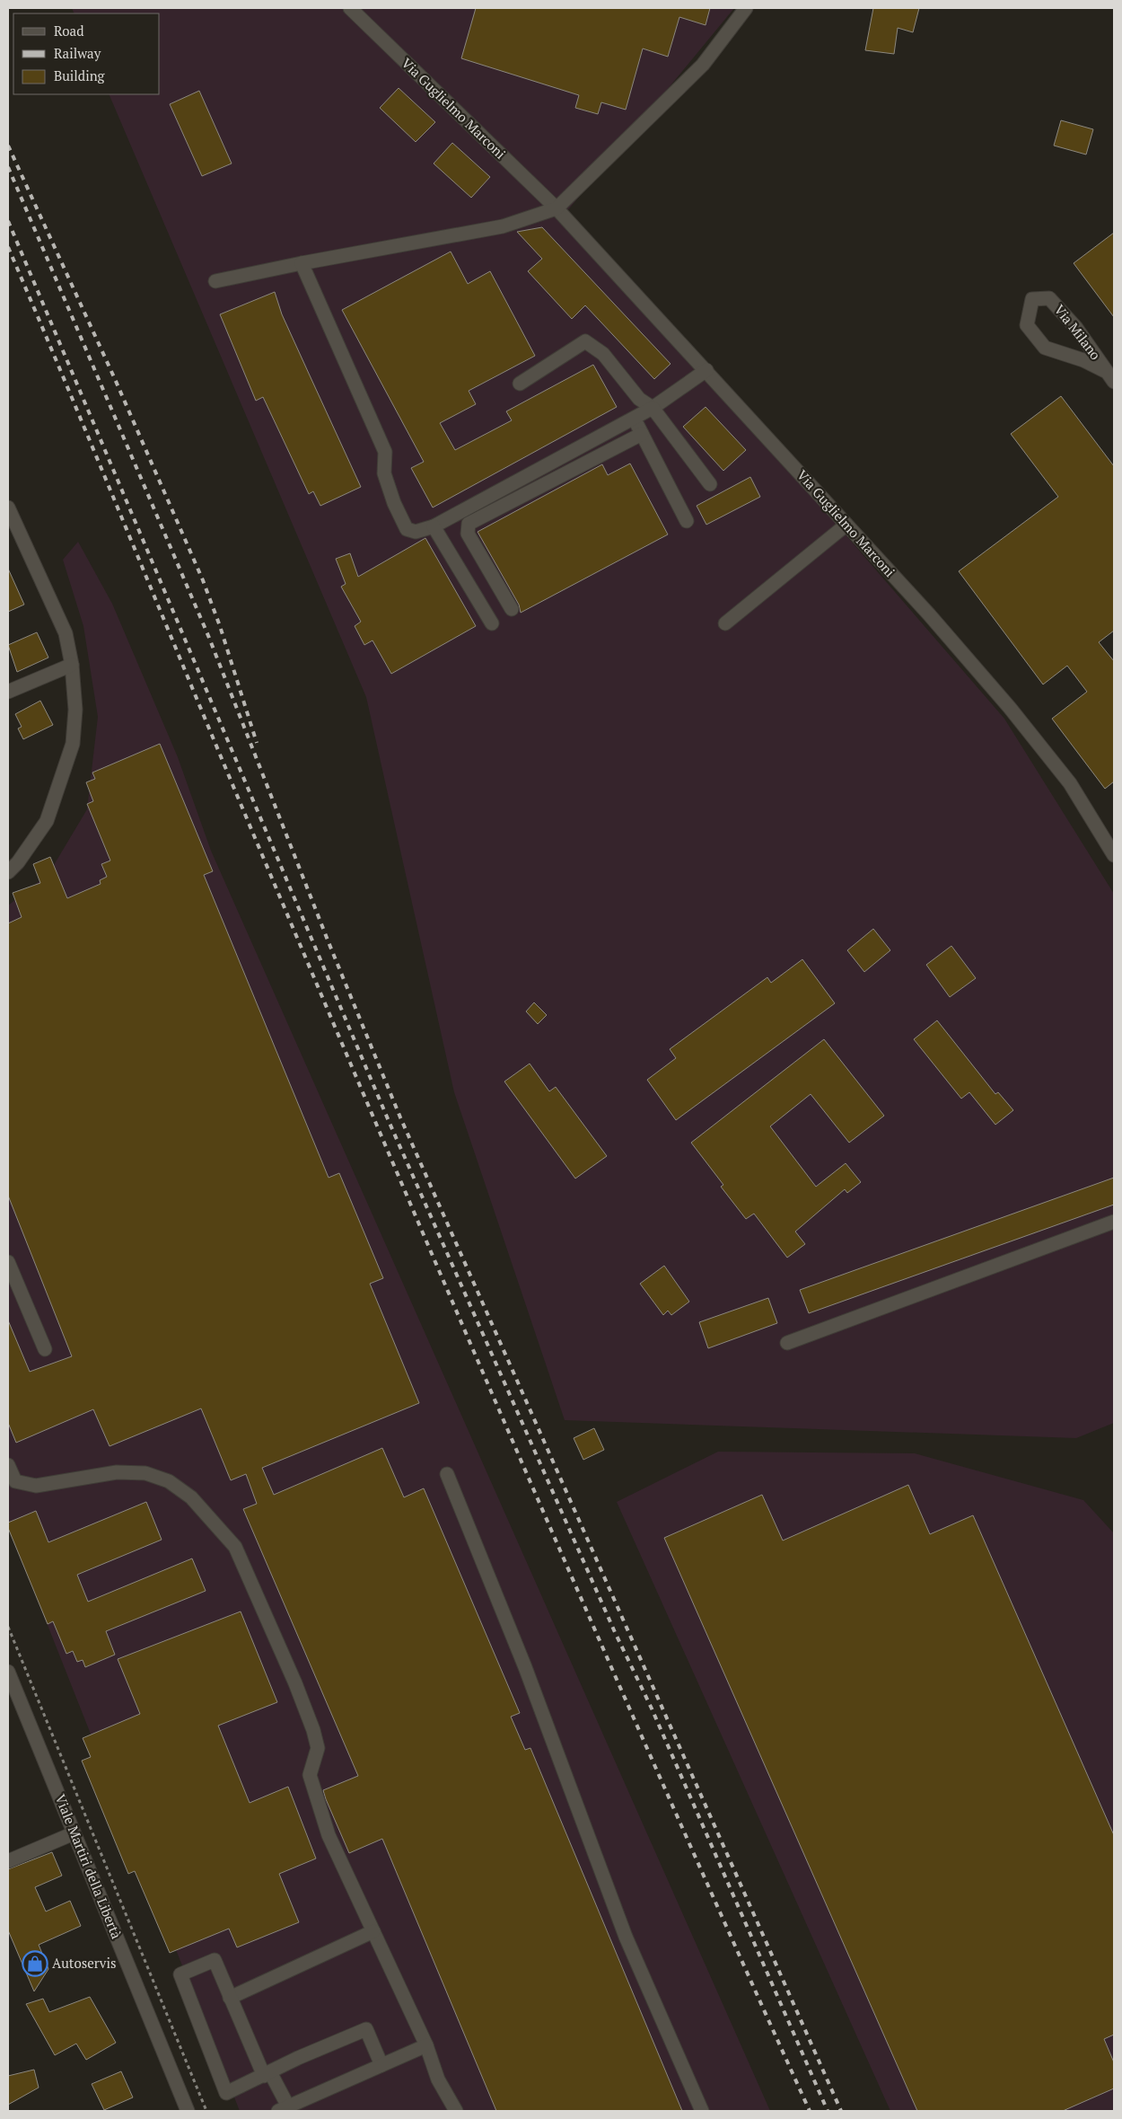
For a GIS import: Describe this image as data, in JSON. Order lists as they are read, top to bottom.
{
  "streets": {
    "street": ["Via Guglielmo Marconi", "Via Milano", "Viale Martiri della Libertà"]
  },
  "places": {
    "shop": ["Autoservis"]
  },
  "legend": ["Road", "Railway", "Building"]
}
